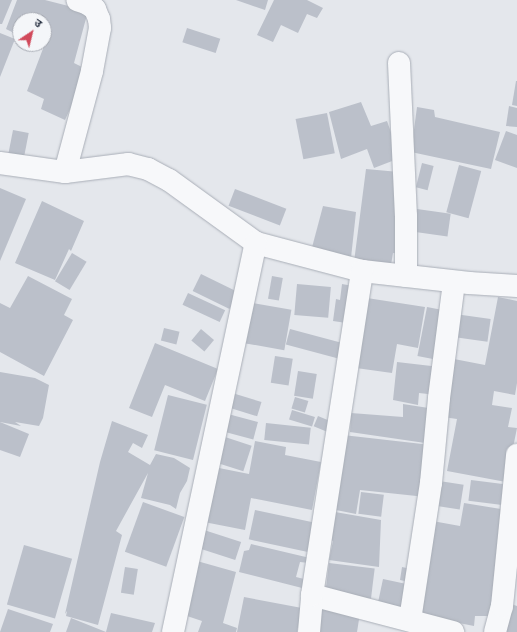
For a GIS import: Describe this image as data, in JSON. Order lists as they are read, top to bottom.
{
  "north": "top right"
}
